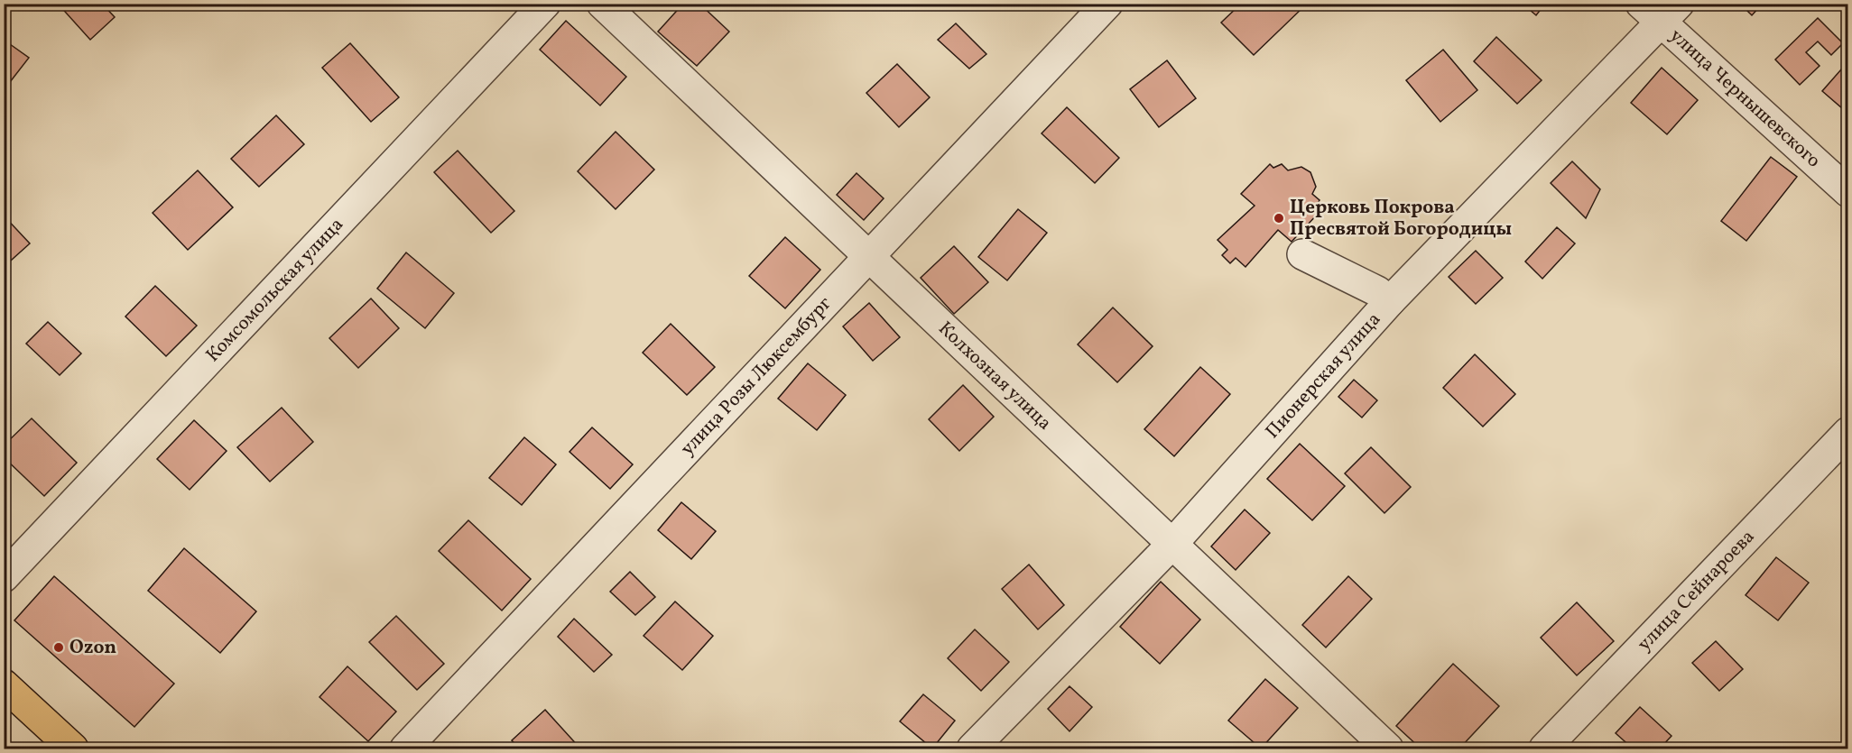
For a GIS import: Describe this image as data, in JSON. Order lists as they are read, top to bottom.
{
  "streets": {
    "street": [
      "улица Чернышевского",
      "Комсомольская улица",
      "Пионерская улица",
      "улица Розы Люксембург",
      "Колхозная улица",
      "улица Сейнароева"
    ]
  },
  "crossings": [
    ["улица Чернышевского", "Пионерская улица"],
    ["Пионерская улица", "Колхозная улица"],
    ["улица Розы Люксембург", "Колхозная улица"]
  ],
  "places": ["Церковь Покрова Пресвятой Богородицы", "Ozon"]
}
